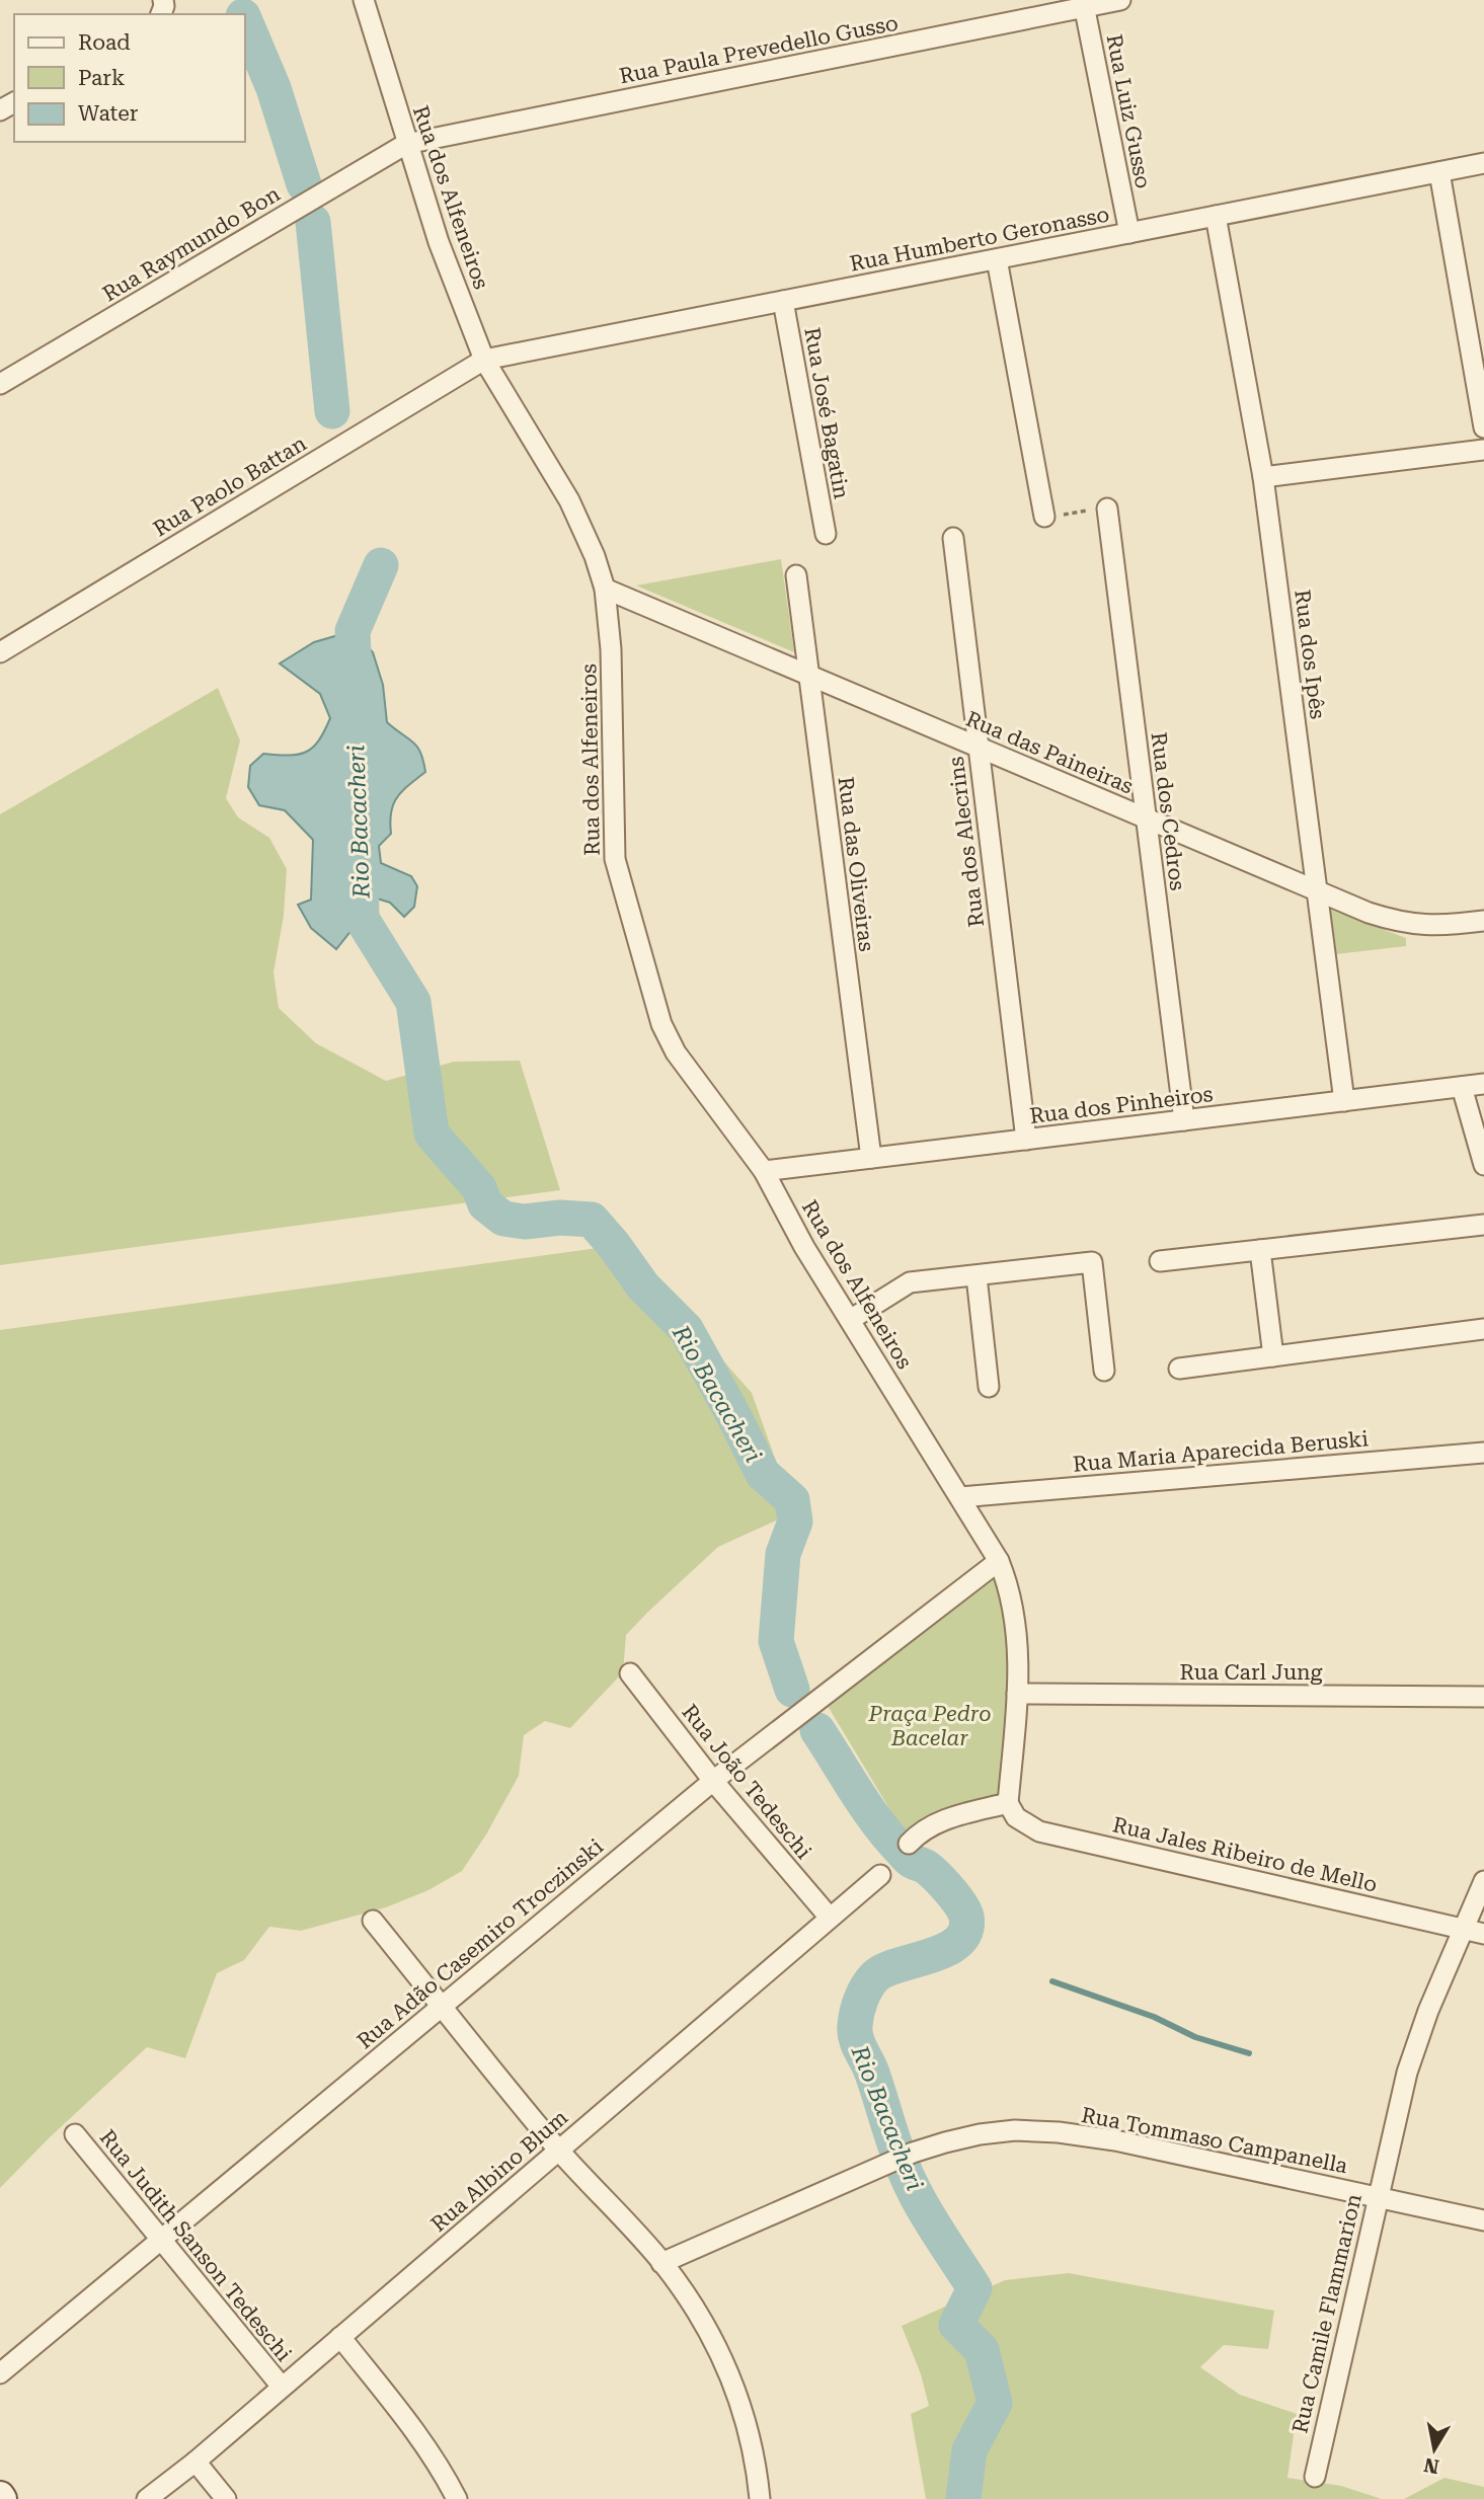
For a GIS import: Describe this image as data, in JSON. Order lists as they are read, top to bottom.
{
  "streets": {
    "street": [
      "Rua Paula Prevedello Gusso",
      "Rua Luiz Gusso",
      "Rua dos Alfeneiros",
      "Rua Humberto Geronasso",
      "Rua Raymundo Bon",
      "Rua José Bagatin",
      "Rua Paolo Battan",
      "Rua dos Ipês",
      "Rua das Paineiras",
      "Rua dos Cedros",
      "Rua dos Alecrins",
      "Rua das Oliveiras",
      "Rua dos Pinheiros",
      "Rua Maria Aparecida Beruski",
      "Rua Carl Jung",
      "Rua João Tedeschi",
      "Rua Jales Ribeiro de Mello",
      "Rua Adão Casemiro Troczinski",
      "Rua Tommaso Campanella",
      "Rua Albino Blum",
      "Rua Judith Sanson Tedeschi",
      "Rua Camile Flammarion"
    ]
  },
  "crossings": [
    ["Rua Paula Prevedello Gusso", "Rua Luiz Gusso"],
    ["Rua Paula Prevedello Gusso", "Rua dos Alfeneiros"],
    ["Rua Paula Prevedello Gusso", "Rua Raymundo Bon"],
    ["Rua Luiz Gusso", "Rua Humberto Geronasso"],
    ["Rua dos Alfeneiros", "Rua Humberto Geronasso"],
    ["Rua dos Alfeneiros", "Rua Raymundo Bon"],
    ["Rua dos Alfeneiros", "Rua Paolo Battan"],
    ["Rua dos Alfeneiros", "Rua das Paineiras"],
    ["Rua dos Alfeneiros", "Rua dos Pinheiros"],
    ["Rua dos Alfeneiros", "Rua Maria Aparecida Beruski"],
    ["Rua dos Alfeneiros", "Rua Carl Jung"],
    ["Rua dos Alfeneiros", "Rua Jales Ribeiro de Mello"],
    ["Rua dos Alfeneiros", "Rua Adão Casemiro Troczinski"],
    ["Rua Humberto Geronasso", "Rua José Bagatin"],
    ["Rua Humberto Geronasso", "Rua Paolo Battan"],
    ["Rua Humberto Geronasso", "Rua dos Ipês"],
    ["Rua dos Ipês", "Rua das Paineiras"],
    ["Rua dos Ipês", "Rua dos Pinheiros"],
    ["Rua das Paineiras", "Rua dos Cedros"],
    ["Rua das Paineiras", "Rua dos Alecrins"],
    ["Rua das Paineiras", "Rua das Oliveiras"],
    ["Rua dos Cedros", "Rua dos Pinheiros"],
    ["Rua dos Alecrins", "Rua dos Pinheiros"],
    ["Rua das Oliveiras", "Rua dos Pinheiros"],
    ["Rua João Tedeschi", "Rua Adão Casemiro Troczinski"],
    ["Rua João Tedeschi", "Rua Albino Blum"],
    ["Rua Jales Ribeiro de Mello", "Rua Camile Flammarion"],
    ["Rua Adão Casemiro Troczinski", "Rua Judith Sanson Tedeschi"],
    ["Rua Tommaso Campanella", "Rua Camile Flammarion"],
    ["Rua Albino Blum", "Rua Judith Sanson Tedeschi"]
  ],
  "water": ["Rio Bacacheri"],
  "parks": ["Praça Pedro Bacelar"],
  "legend": ["Road", "Park", "Water"],
  "north": "bottom"
}
